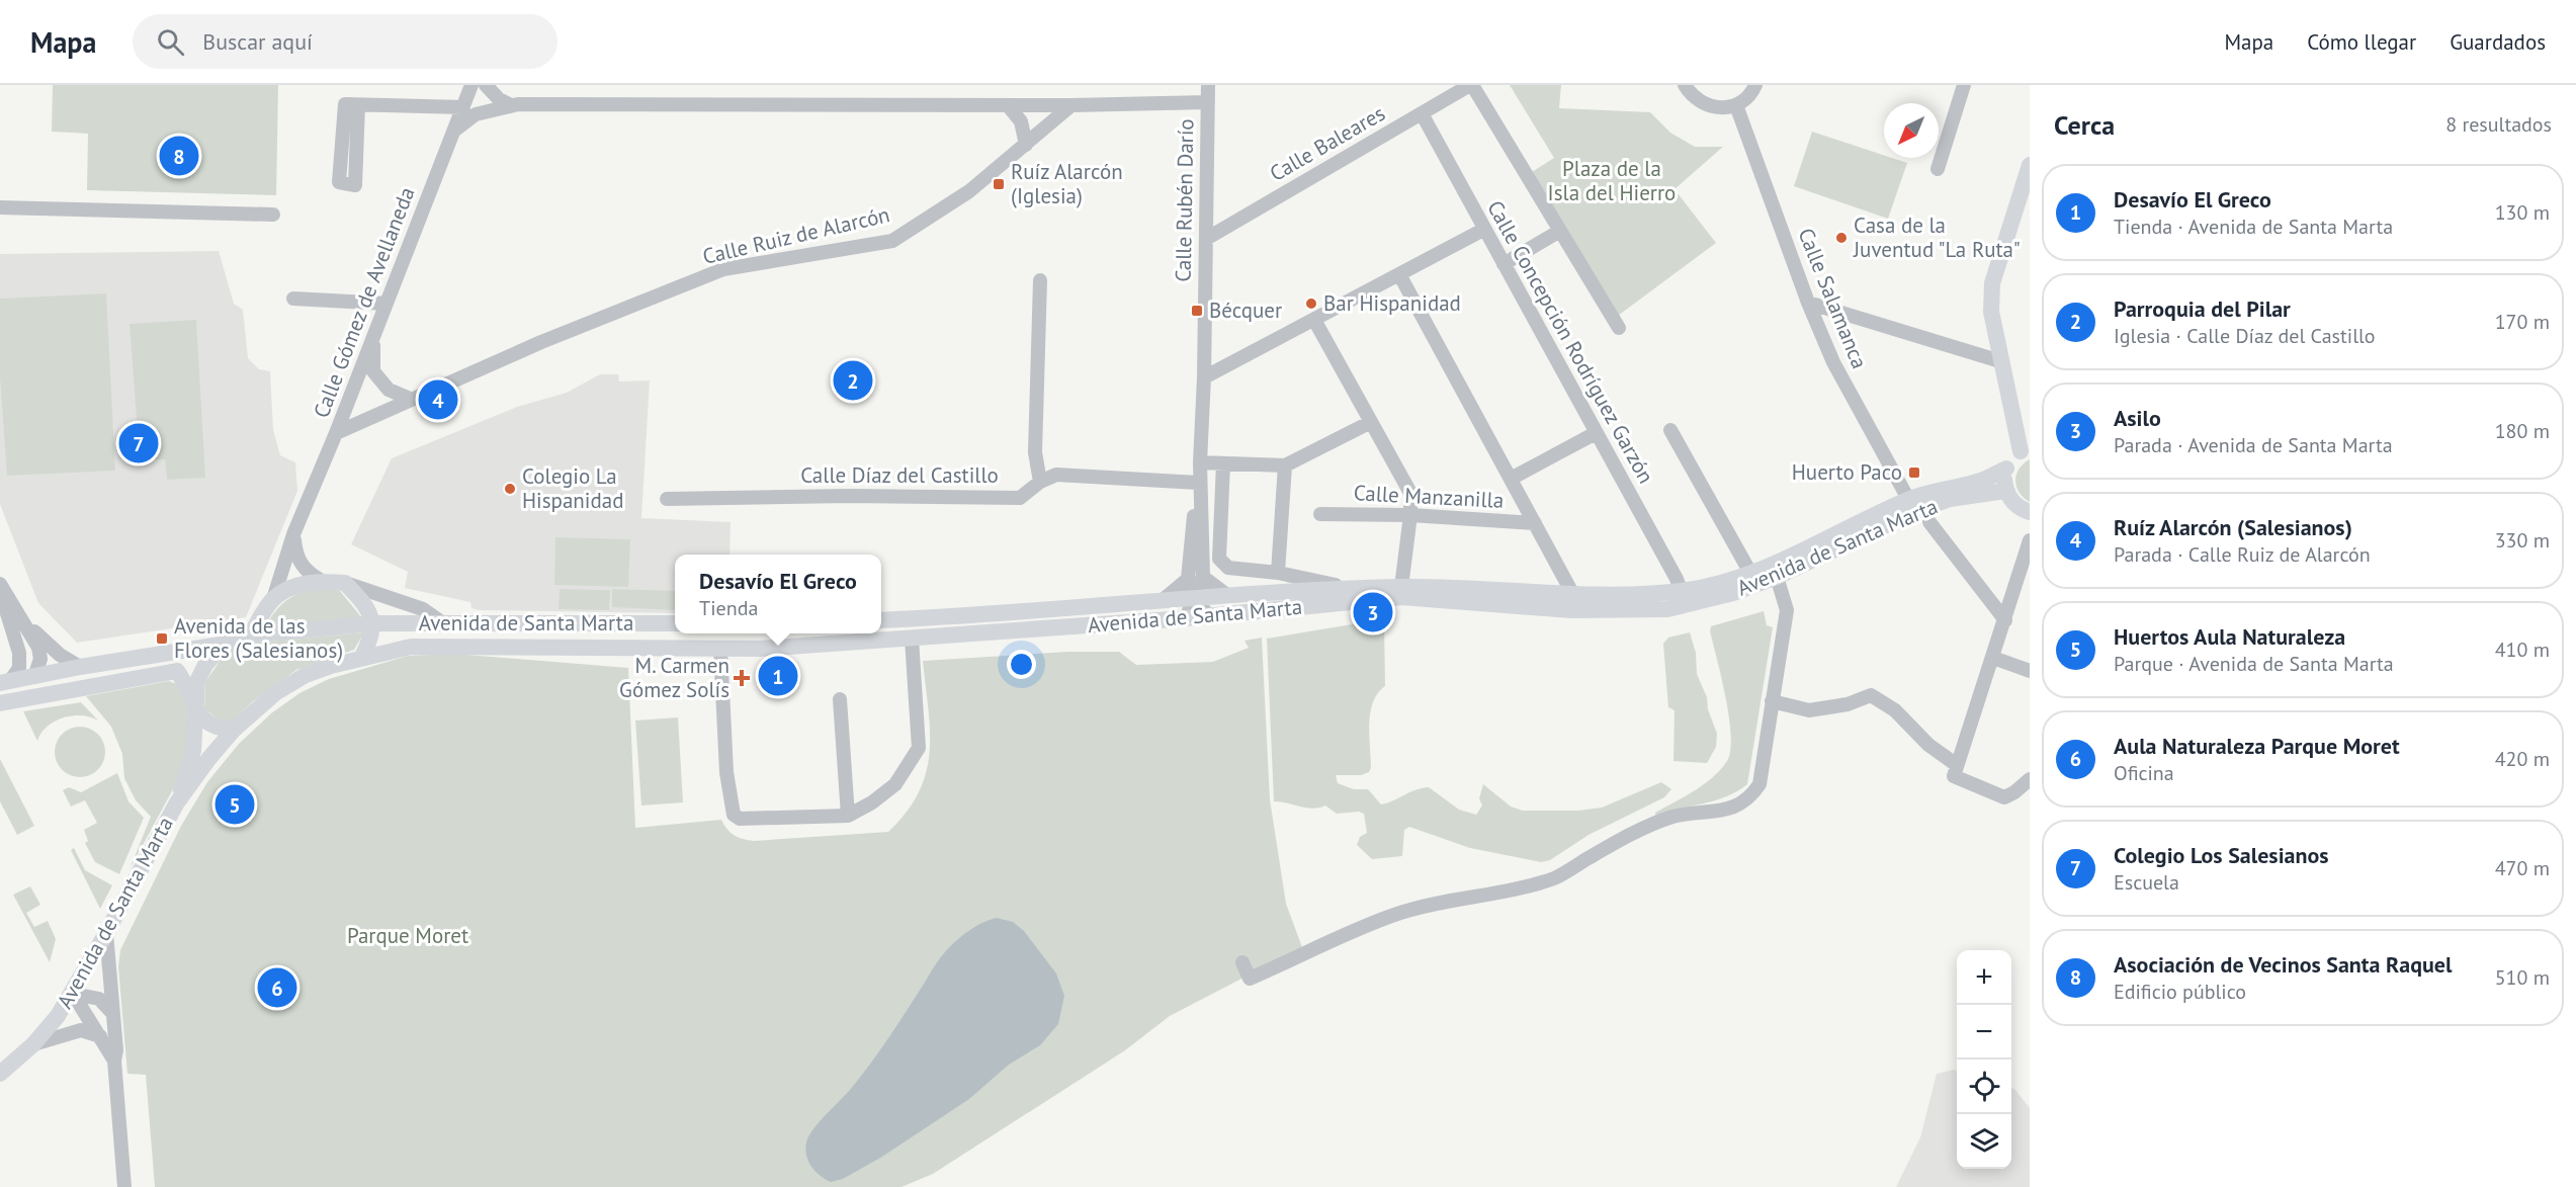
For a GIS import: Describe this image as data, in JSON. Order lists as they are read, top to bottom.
{
  "streets": {
    "main road": ["Avenida de Santa Marta"],
    "street": [
      "Calle Baleares",
      "Calle Rubén Darío",
      "Calle Ruiz de Alarcón",
      "Calle Salamanca",
      "Calle Gómez de Avellaneda",
      "Calle Concepción Rodríguez Garzón",
      "Calle Díaz del Castillo",
      "Calle Manzanilla"
    ]
  },
  "crossings": [
    ["Calle Baleares", "Calle Rubén Darío"],
    ["Calle Baleares", "Calle Concepción Rodríguez Garzón"],
    ["Calle Rubén Darío", "Calle Díaz del Castillo"],
    ["Calle Rubén Darío", "Avenida de Santa Marta"],
    ["Calle Ruiz de Alarcón", "Calle Gómez de Avellaneda"],
    ["Calle Salamanca", "Avenida de Santa Marta"],
    ["Calle Concepción Rodríguez Garzón", "Avenida de Santa Marta"]
  ],
  "parks": ["Plaza de la Isla del Hierro", "Parque Moret"],
  "places": {
    "transit": [
      "Ruíz Alarcón (Iglesia)",
      "Bécquer",
      "Huerto Paco",
      "Avenida de las Flores (Salesianos)"
    ],
    "other": ["Casa de la Juventud \"La Ruta\"", "Bar Hispanidad", "Colegio La Hispanidad"],
    "health": ["M. Carmen Gómez Solís"]
  },
  "north": "bottom left",
  "page": {
    "header": "Mapa",
    "search": "Buscar aquí",
    "nav": ["Mapa", "Cómo llegar", "Guardados"],
    "heading": ["Cerca", "8 resultados"],
    "pins": [
      "8",
      "2",
      "4",
      "7",
      "3",
      "1",
      "5",
      "6"
    ],
    "list": [
      {
        "mark": "1",
        "name": "Desavío El Greco",
        "note": "Tienda · Avenida de Santa Marta",
        "value": "130 m"
      },
      {
        "mark": "2",
        "name": "Parroquia del Pilar",
        "note": "Iglesia · Calle Díaz del Castillo",
        "value": "170 m"
      },
      {
        "mark": "3",
        "name": "Asilo",
        "note": "Parada · Avenida de Santa Marta",
        "value": "180 m"
      },
      {
        "mark": "4",
        "name": "Ruíz Alarcón (Salesianos)",
        "note": "Parada · Calle Ruiz de Alarcón",
        "value": "330 m"
      },
      {
        "mark": "5",
        "name": "Huertos Aula Naturaleza",
        "note": "Parque · Avenida de Santa Marta",
        "value": "410 m"
      },
      {
        "mark": "6",
        "name": "Aula Naturaleza Parque Moret",
        "note": "Oficina",
        "value": "420 m"
      },
      {
        "mark": "7",
        "name": "Colegio Los Salesianos",
        "note": "Escuela",
        "value": "470 m"
      },
      {
        "mark": "8",
        "name": "Asociación de Vecinos Santa Raquel",
        "note": "Edificio público",
        "value": "510 m"
      }
    ],
    "popup": ["Desavío El Greco", "Tienda"],
    "map_buttons": ["+", "−"]
  }
}
